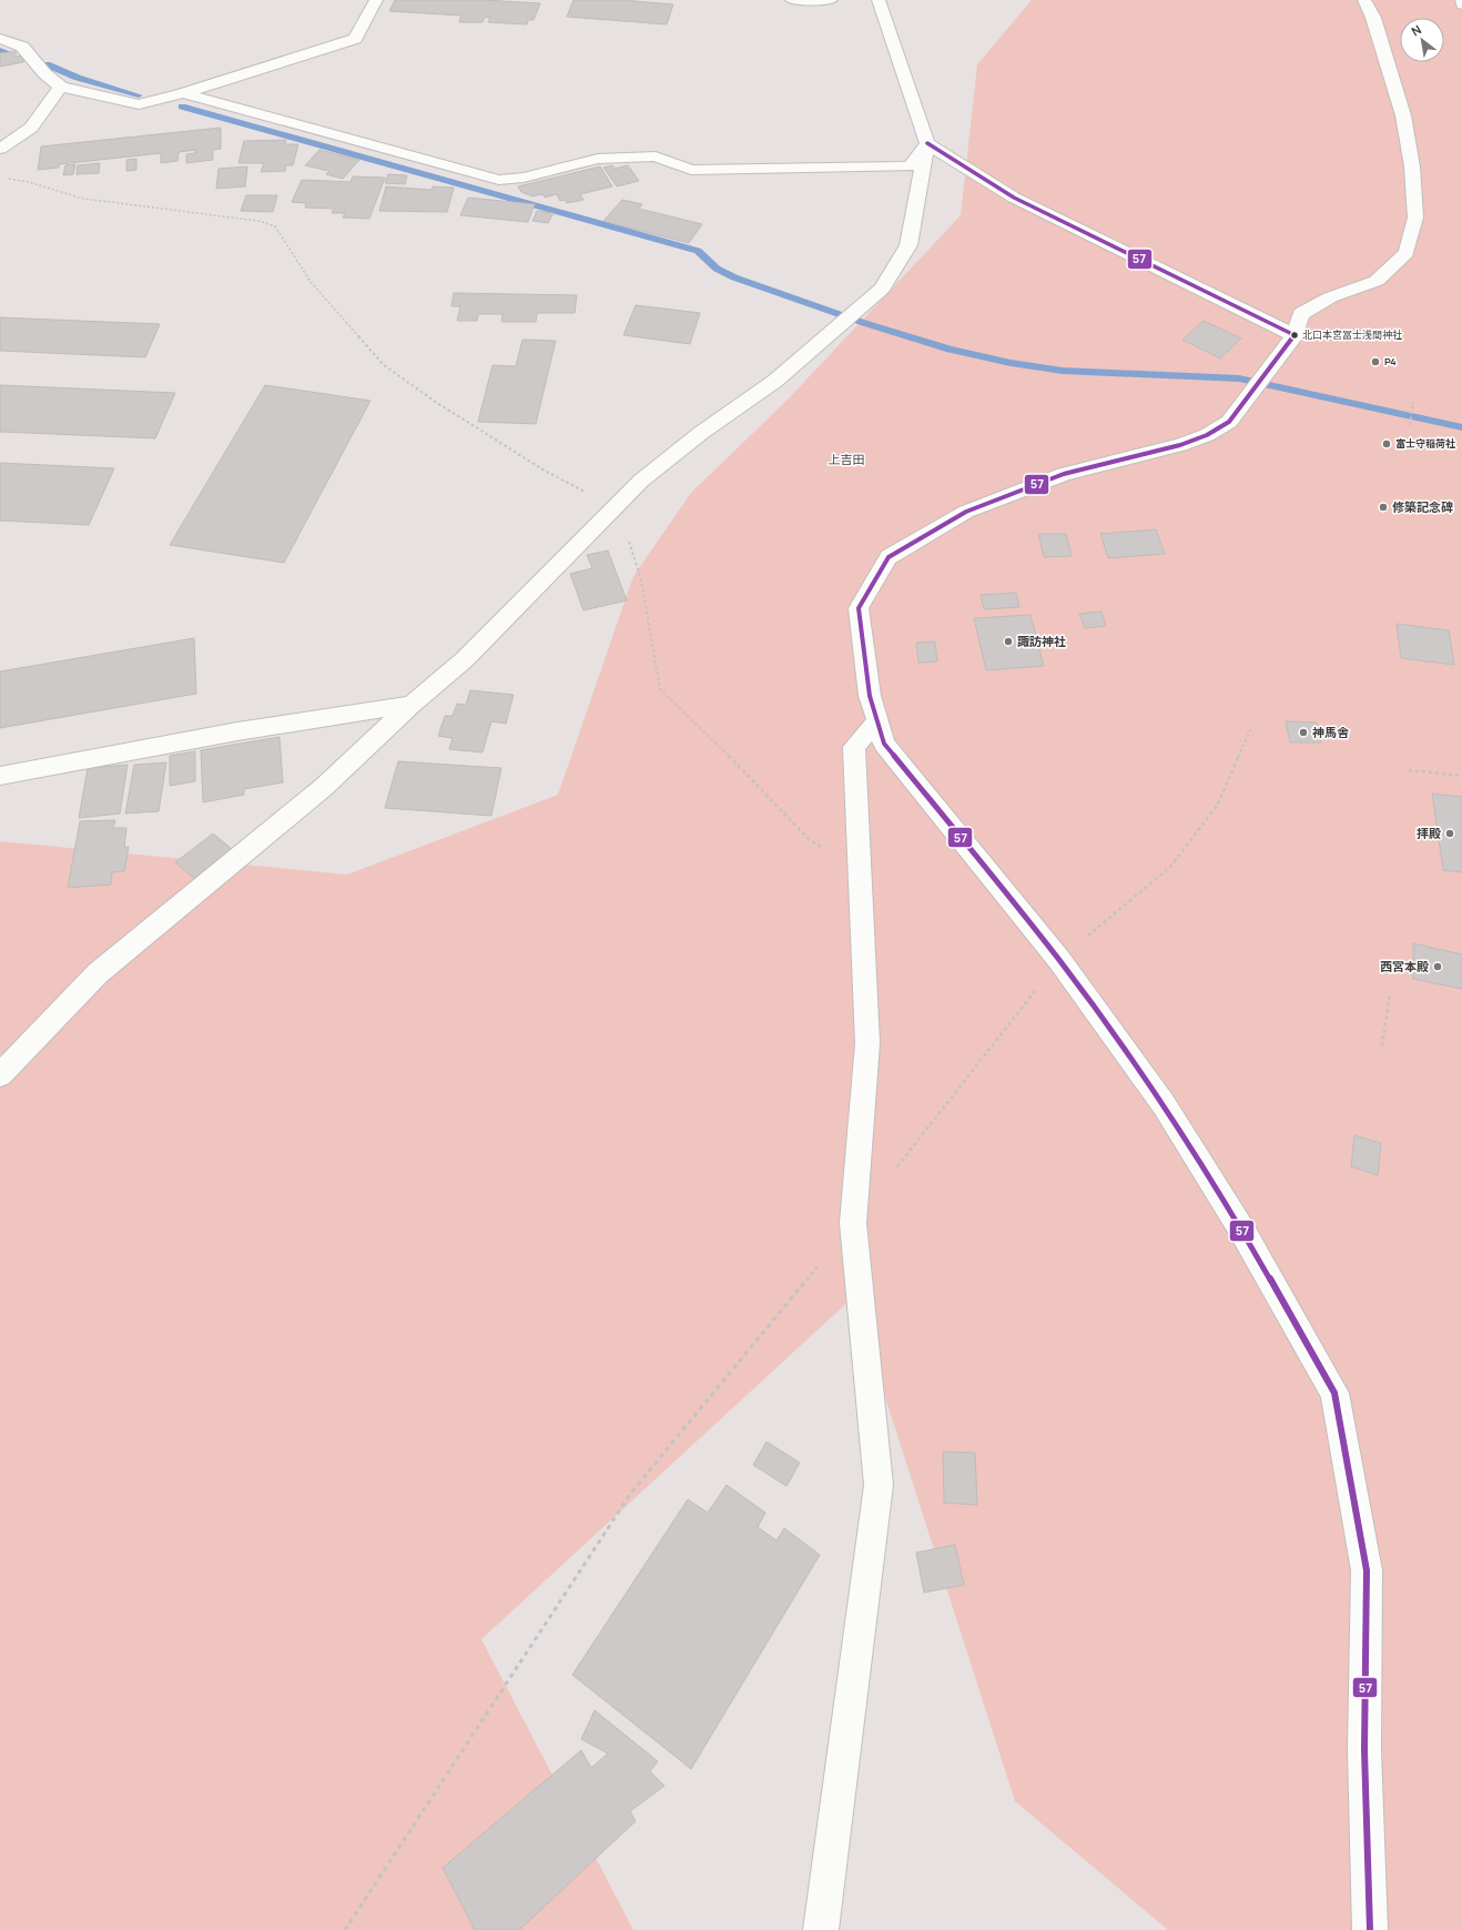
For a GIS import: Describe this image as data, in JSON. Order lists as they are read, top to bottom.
{
  "districts": ["上吉田"],
  "places": [
    "北口本宮冨士浅間神社",
    "P4",
    "富士守稲荷社",
    "修築記念碑",
    "諏訪神社",
    "神馬舎",
    "拝殿",
    "西宮本殿"
  ],
  "lines": ["transit line 57"],
  "north": "top left"
}
